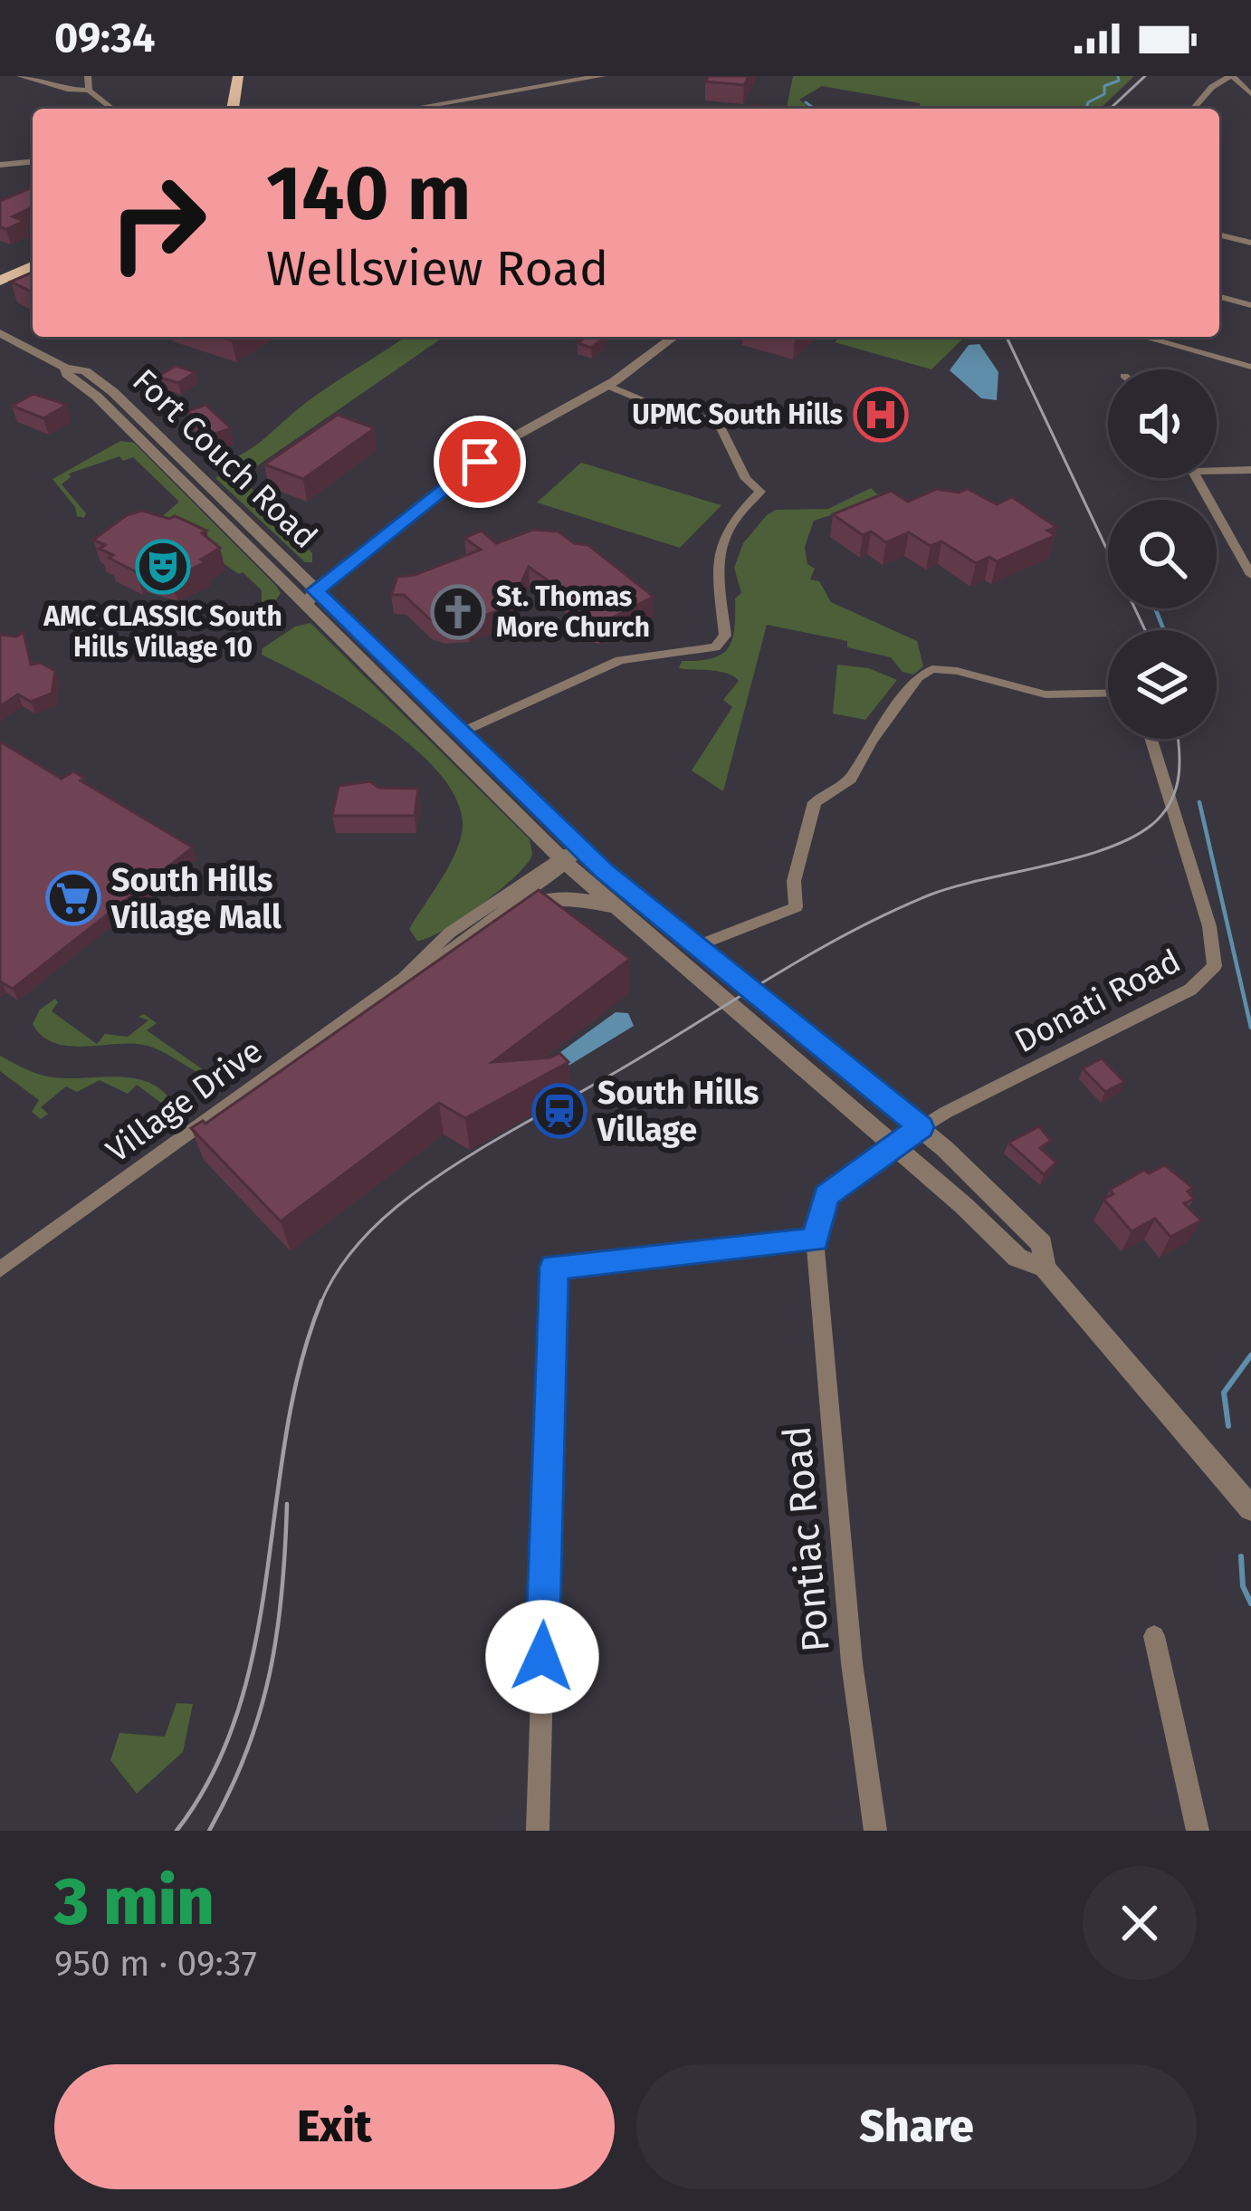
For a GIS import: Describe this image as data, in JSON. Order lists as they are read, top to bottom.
{
  "streets": {
    "street": [
      "Fort Couch Road",
      "Donati Road",
      "Village Drive",
      "Pontiac Road"
    ]
  },
  "crossings": [
    ["Fort Couch Road", "Donati Road"],
    ["Fort Couch Road", "Village Drive"],
    ["Donati Road", "Pontiac Road"]
  ],
  "places": {
    "hospital": ["UPMC South Hills"],
    "theatre": ["AMC CLASSIC South Hills Village 10"],
    "church": ["St. Thomas More Church"],
    "supermarket": ["South Hills Village Mall"],
    "station": ["South Hills Village"]
  },
  "page": {
    "status": "09:34",
    "turn": ["140 m", "Wellsview Road"],
    "heading": ["3 min", "950 m · 09:37"],
    "buttons": ["Exit", "Share"]
  }
}
